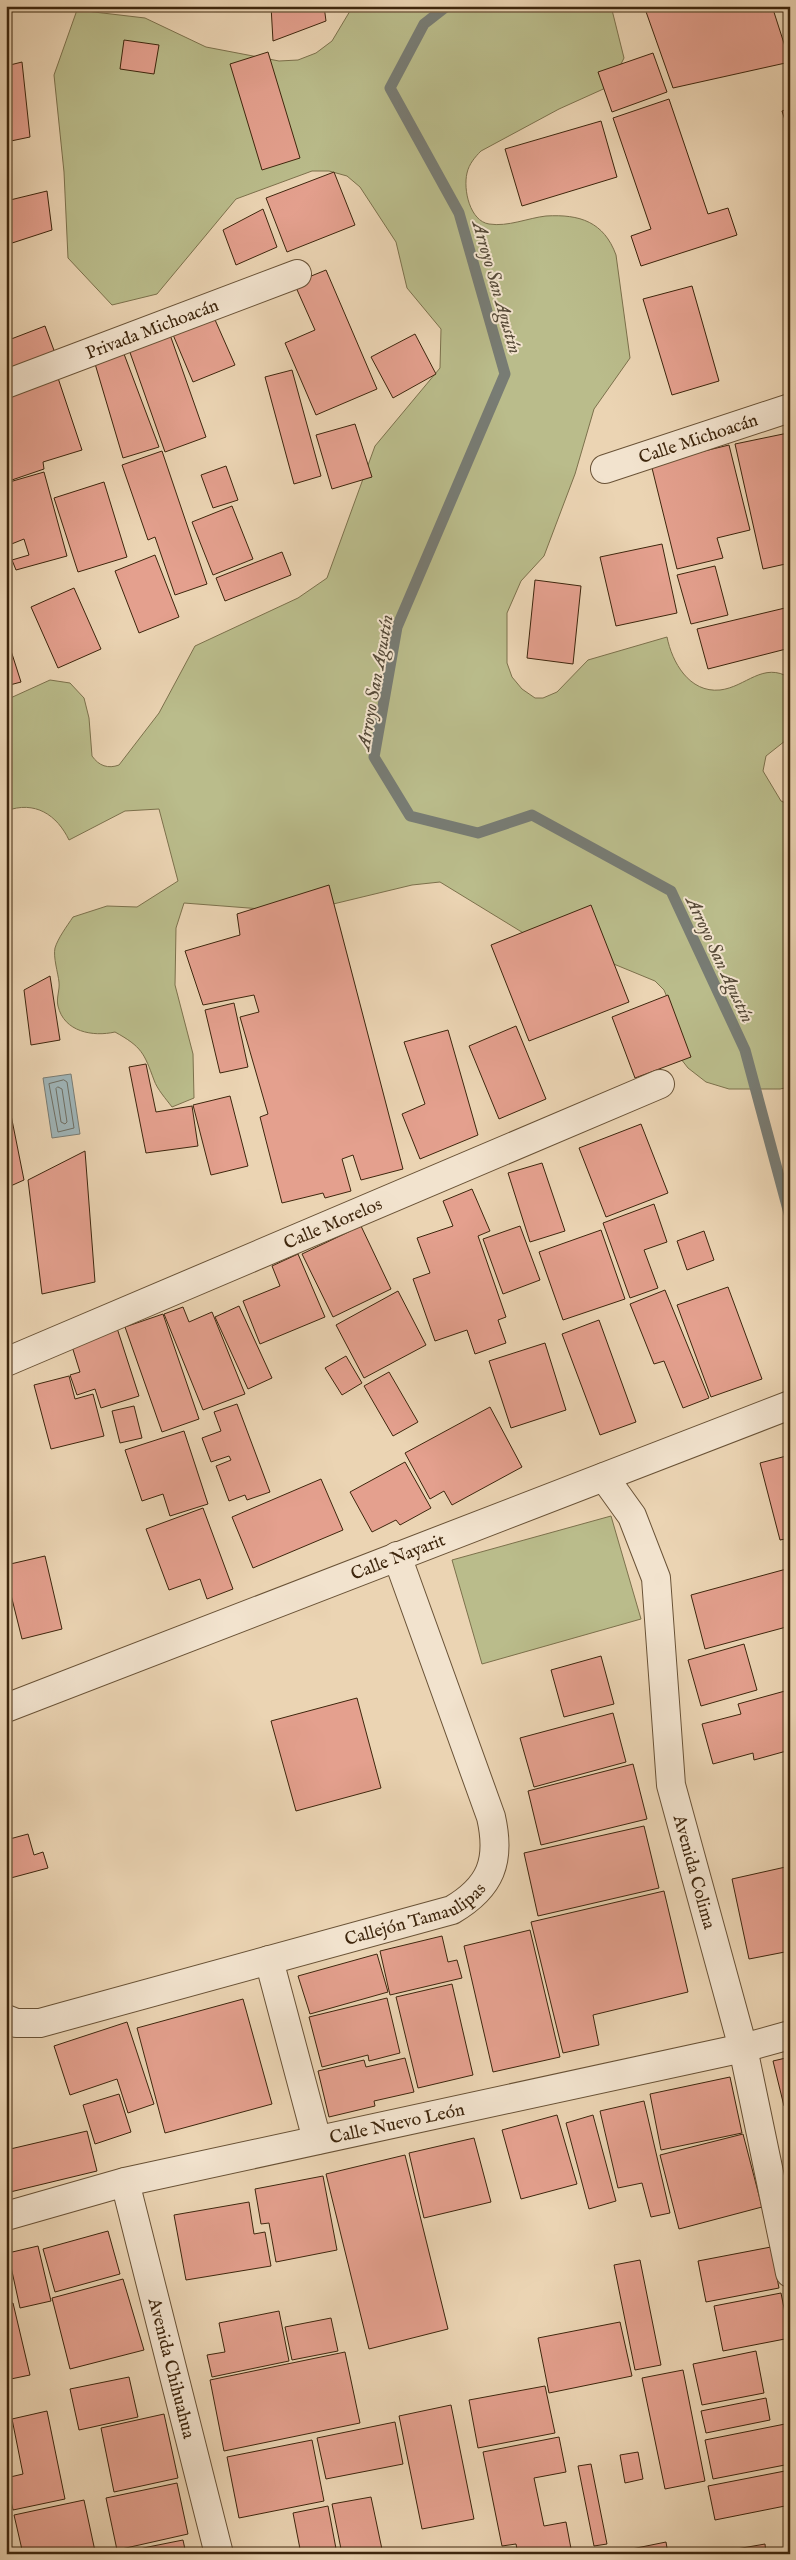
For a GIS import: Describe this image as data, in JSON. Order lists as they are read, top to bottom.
{
  "streets": {
    "street": [
      "Privada Michoacán",
      "Calle Michoacán",
      "Calle Morelos",
      "Calle Nayarit",
      "Avenida Colima",
      "Callejón Tamaulipas",
      "Calle Nuevo León",
      "Avenida Chihuahua"
    ]
  },
  "crossings": [
    ["Calle Nayarit", "Avenida Colima"],
    ["Calle Nayarit", "Callejón Tamaulipas"],
    ["Avenida Colima", "Calle Nuevo León"],
    ["Calle Nuevo León", "Avenida Chihuahua"]
  ],
  "water": ["Arroyo San Agustín"]
}
